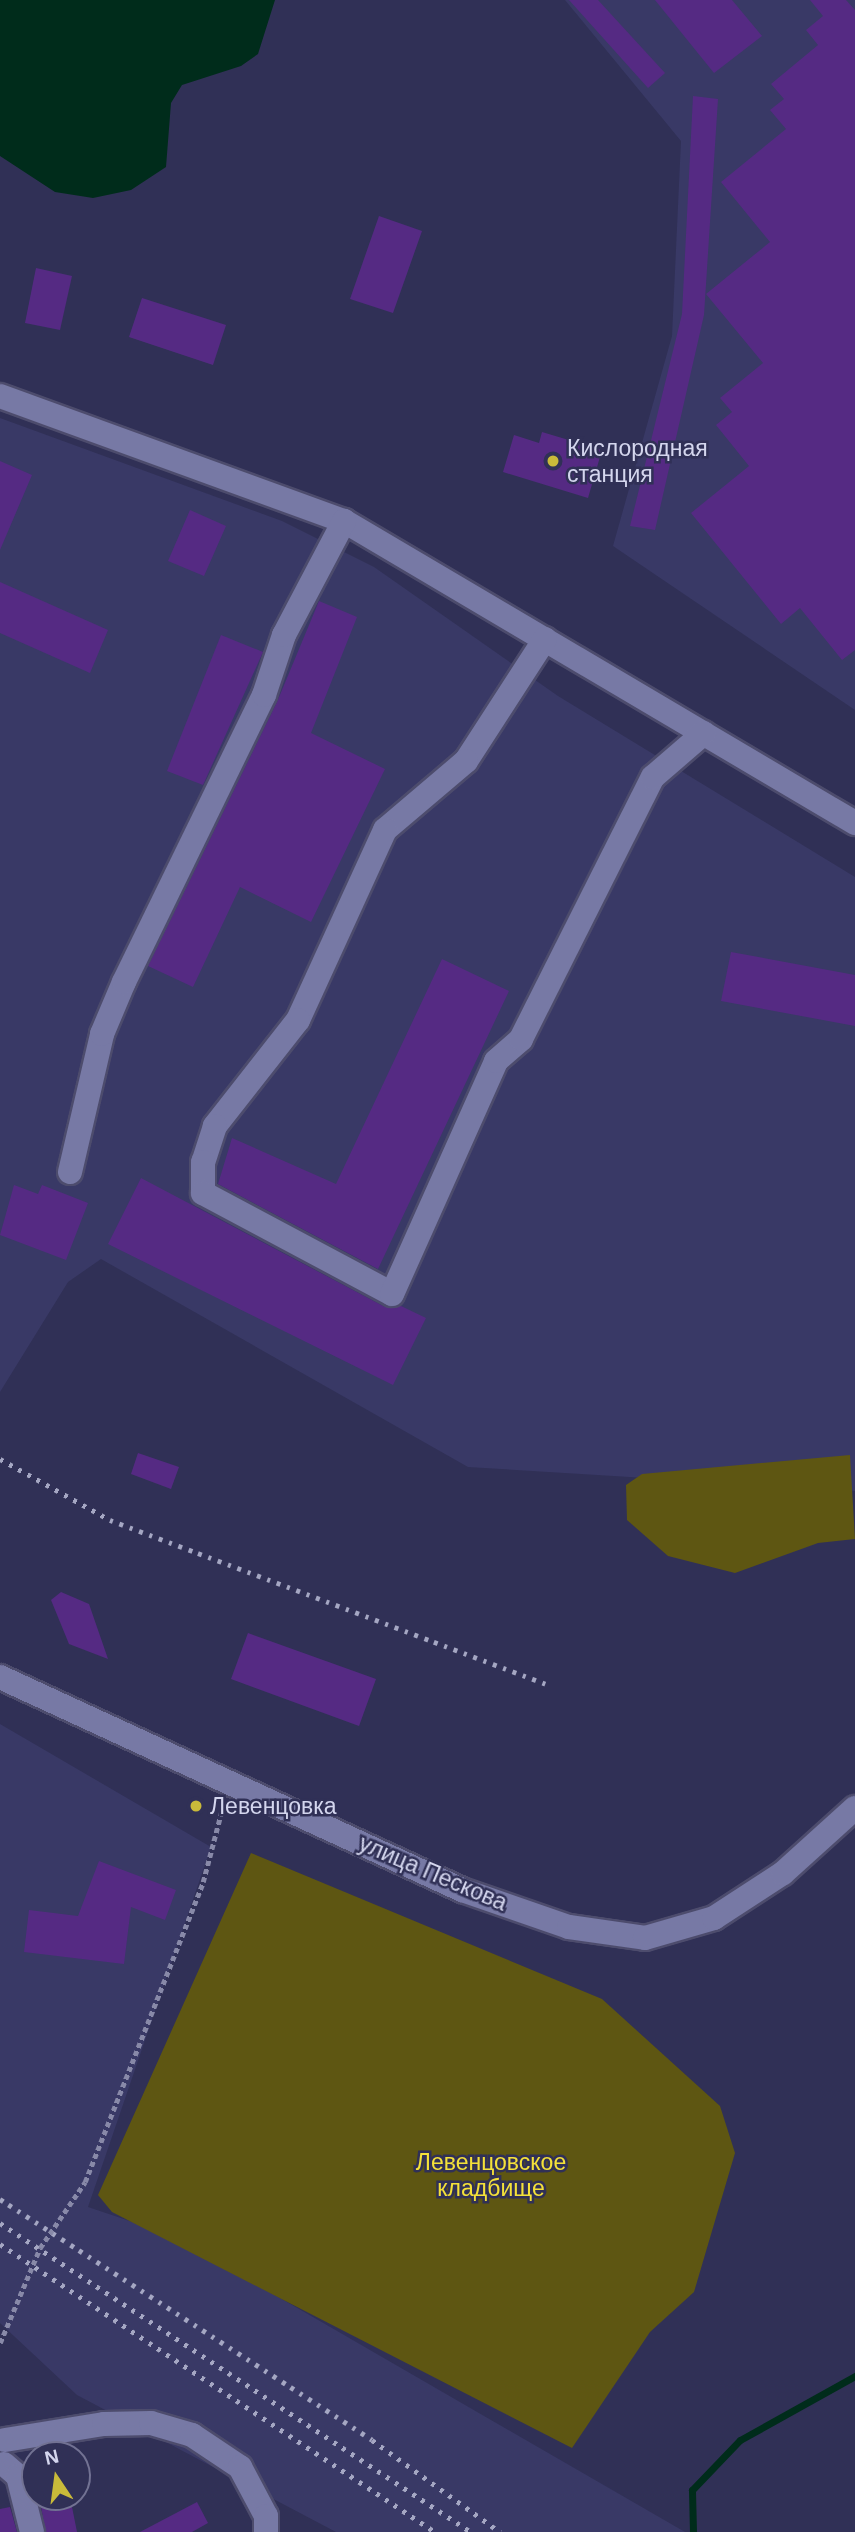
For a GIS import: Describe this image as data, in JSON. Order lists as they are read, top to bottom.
{
  "streets": {
    "street": ["улица Пескова"]
  },
  "parks": ["Левенцовское кладбище"],
  "places": ["Кислородная станция", "Левенцовка"],
  "north": "top"
}
